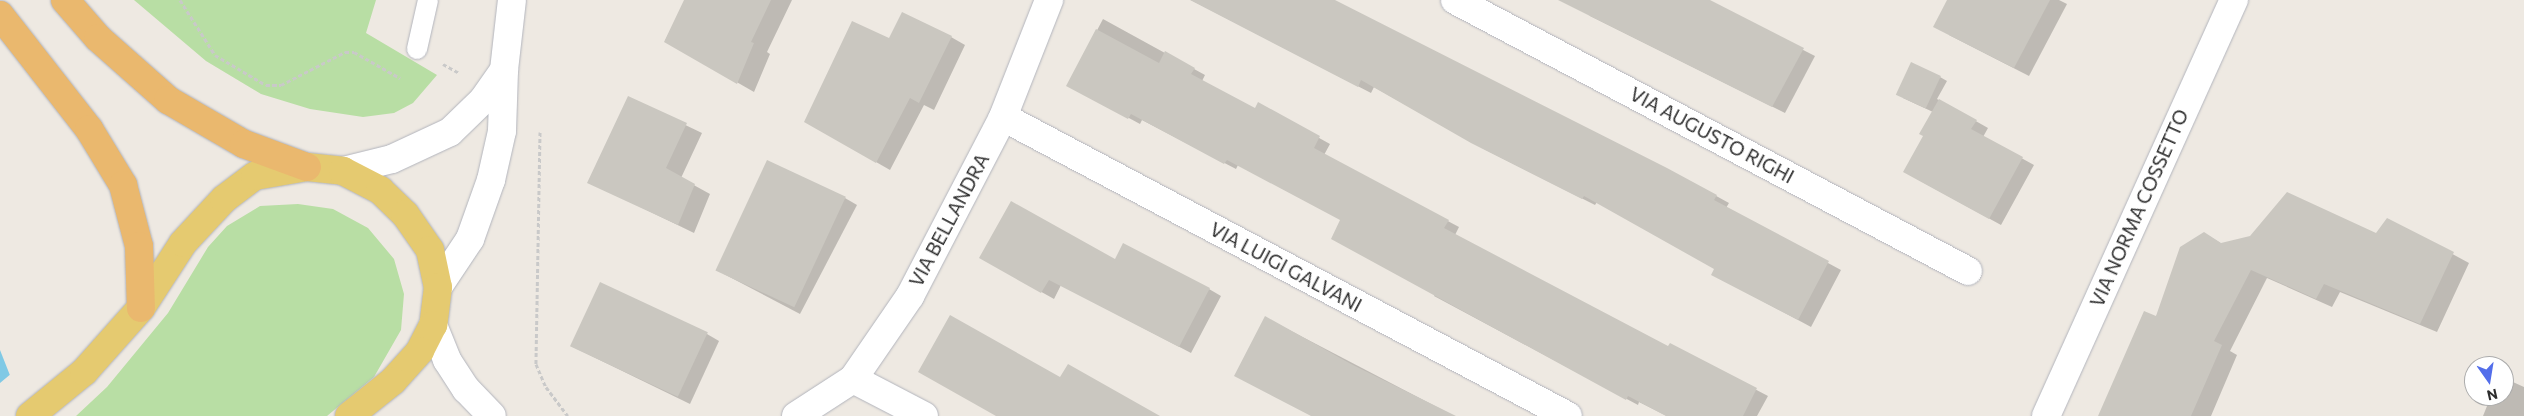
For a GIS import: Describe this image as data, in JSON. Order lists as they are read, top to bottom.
{
  "streets": {
    "street": [
      "VIA AUGUSTO RIGHI",
      "VIA NORMA COSSETTO",
      "VIA BELLANDRA",
      "VIA LUIGI GALVANI"
    ]
  },
  "crossings": [
    ["VIA BELLANDRA", "VIA LUIGI GALVANI"]
  ],
  "north": "bottom"
}
